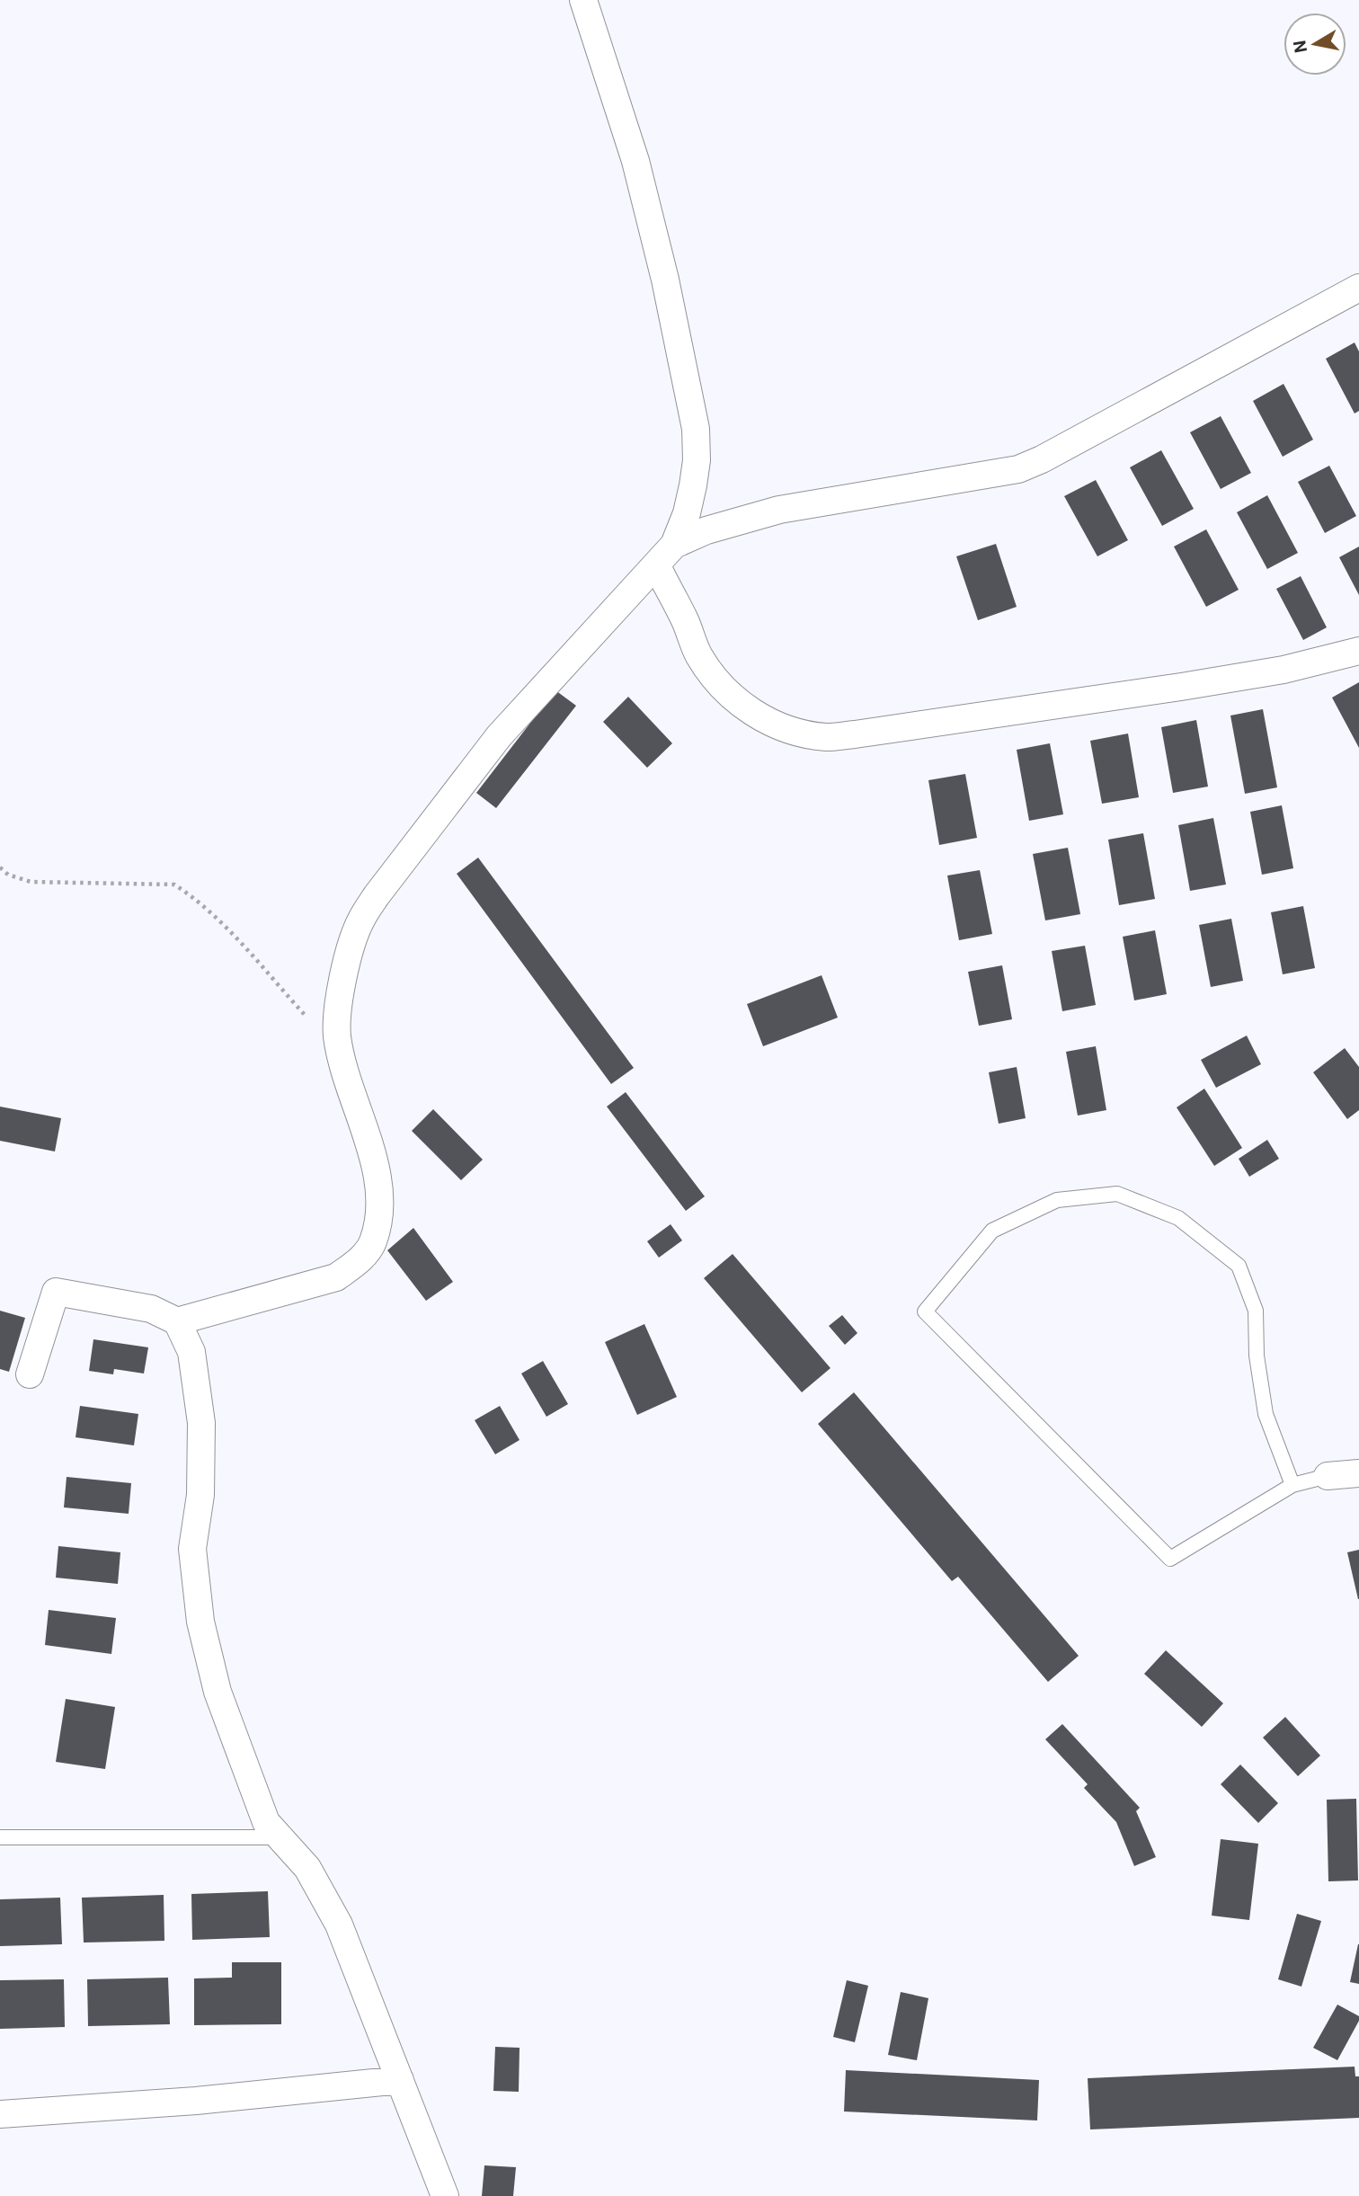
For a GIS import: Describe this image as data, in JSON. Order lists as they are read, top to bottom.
{
  "north": "left"
}
